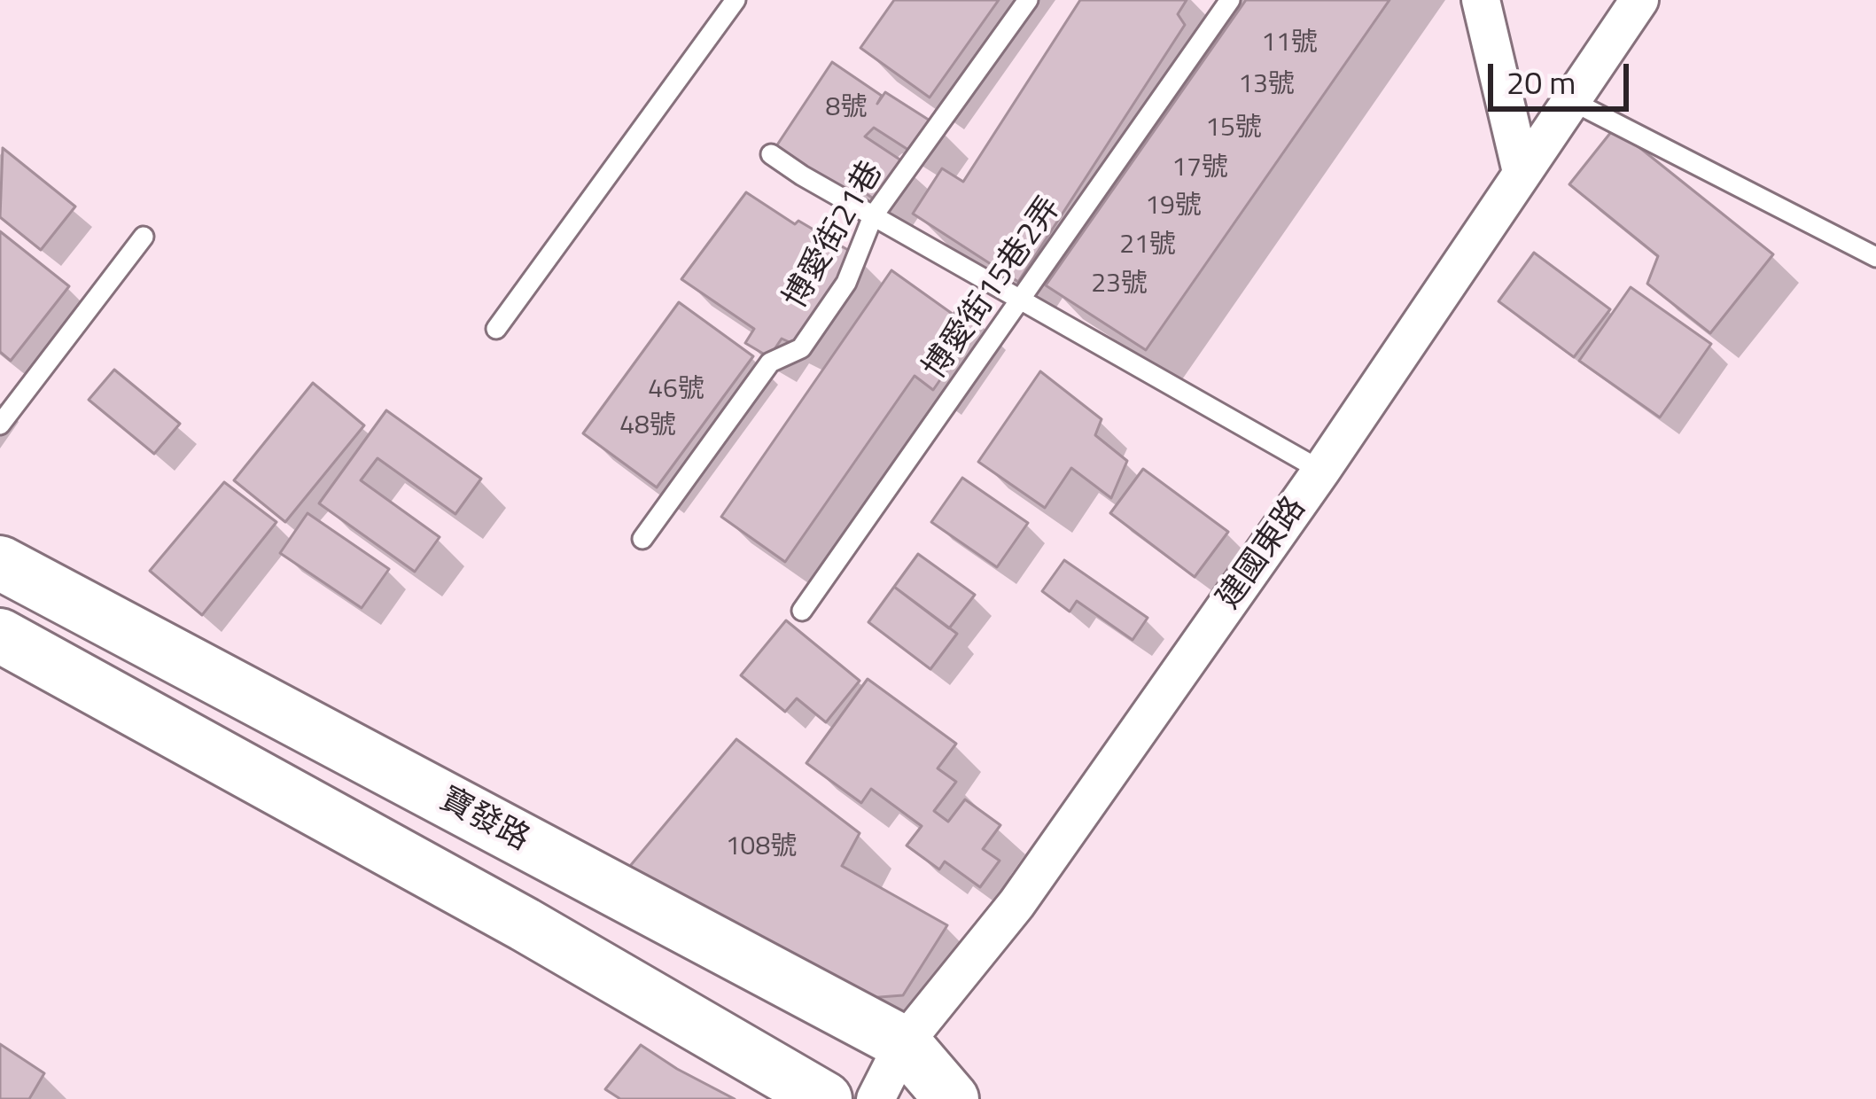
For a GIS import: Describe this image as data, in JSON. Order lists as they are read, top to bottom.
{
  "streets": {
    "main road": ["寶發路"],
    "street": ["建國東路"],
    "lane": ["博愛街21巷", "博愛街15巷2弄"]
  },
  "crossings": [
    ["建國東路", "寶發路"]
  ],
  "house_numbers": [
    "11號",
    "13號",
    "8號",
    "15號",
    "17號",
    "19號",
    "21號",
    "23號",
    "46號",
    "48號",
    "108號"
  ],
  "scale_bar": "20 m"
}
